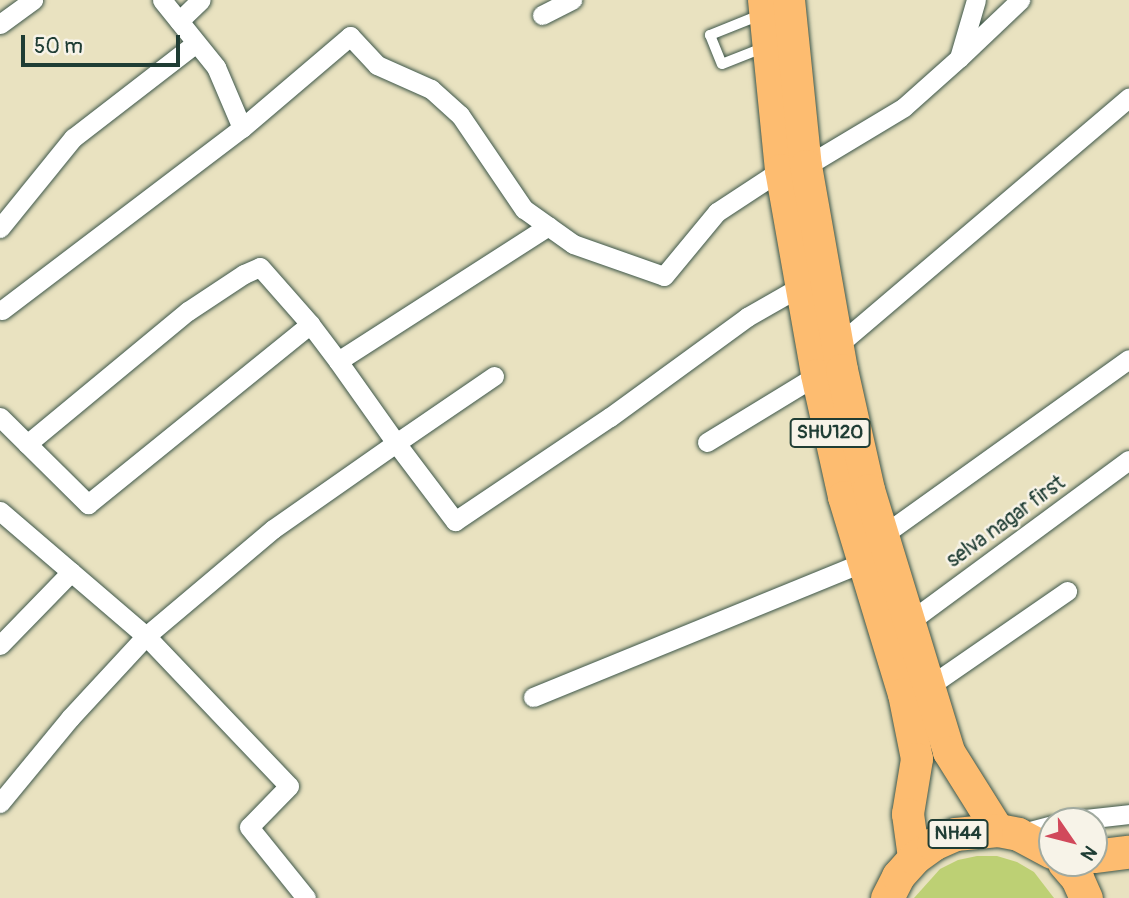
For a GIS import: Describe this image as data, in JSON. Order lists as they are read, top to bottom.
{
  "streets": {
    "highway": ["NH44"],
    "main road": ["SHU120"],
    "street": ["selva nagar first"]
  },
  "crossings": [
    ["SHU120", "selva nagar first"],
    ["SHU120", "NH44"]
  ],
  "scale_bar": "50 m",
  "north": "bottom right"
}
